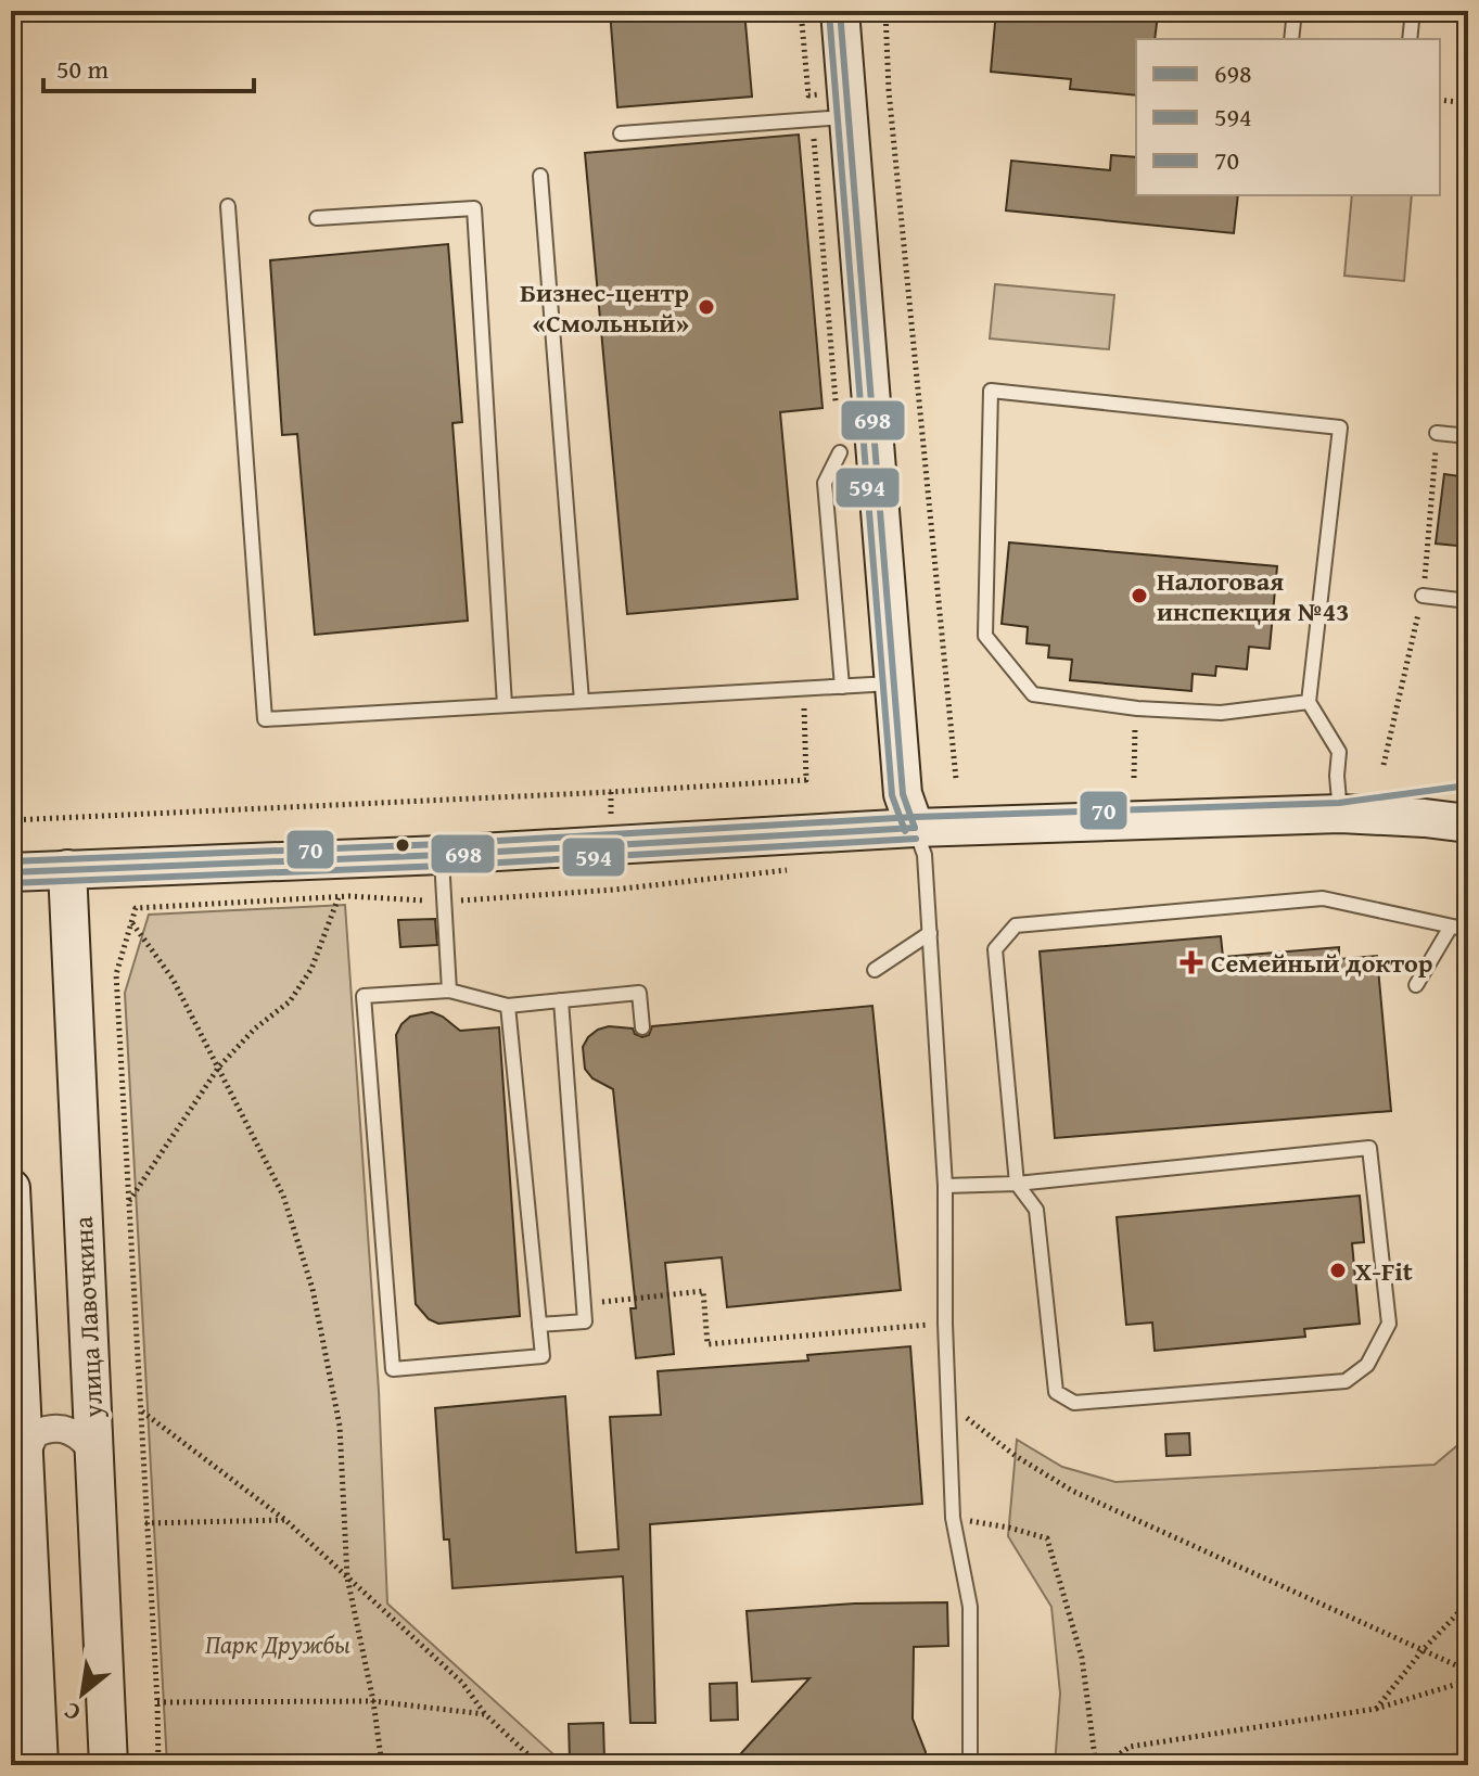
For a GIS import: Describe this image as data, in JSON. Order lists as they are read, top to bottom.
{
  "streets": {
    "main road": ["улица Лавочкина"]
  },
  "parks": ["Парк Дружбы"],
  "places": {
    "other": ["Бизнес-центр «Смольный»", "Налоговая инспекция №43", "X-Fit"],
    "health": ["Семейный доктор"]
  },
  "lines": ["transit line 698", "transit line 594", "transit line 70"],
  "legend": ["698", "594", "70"],
  "scale_bar": "50 m",
  "north": "bottom left"
}
